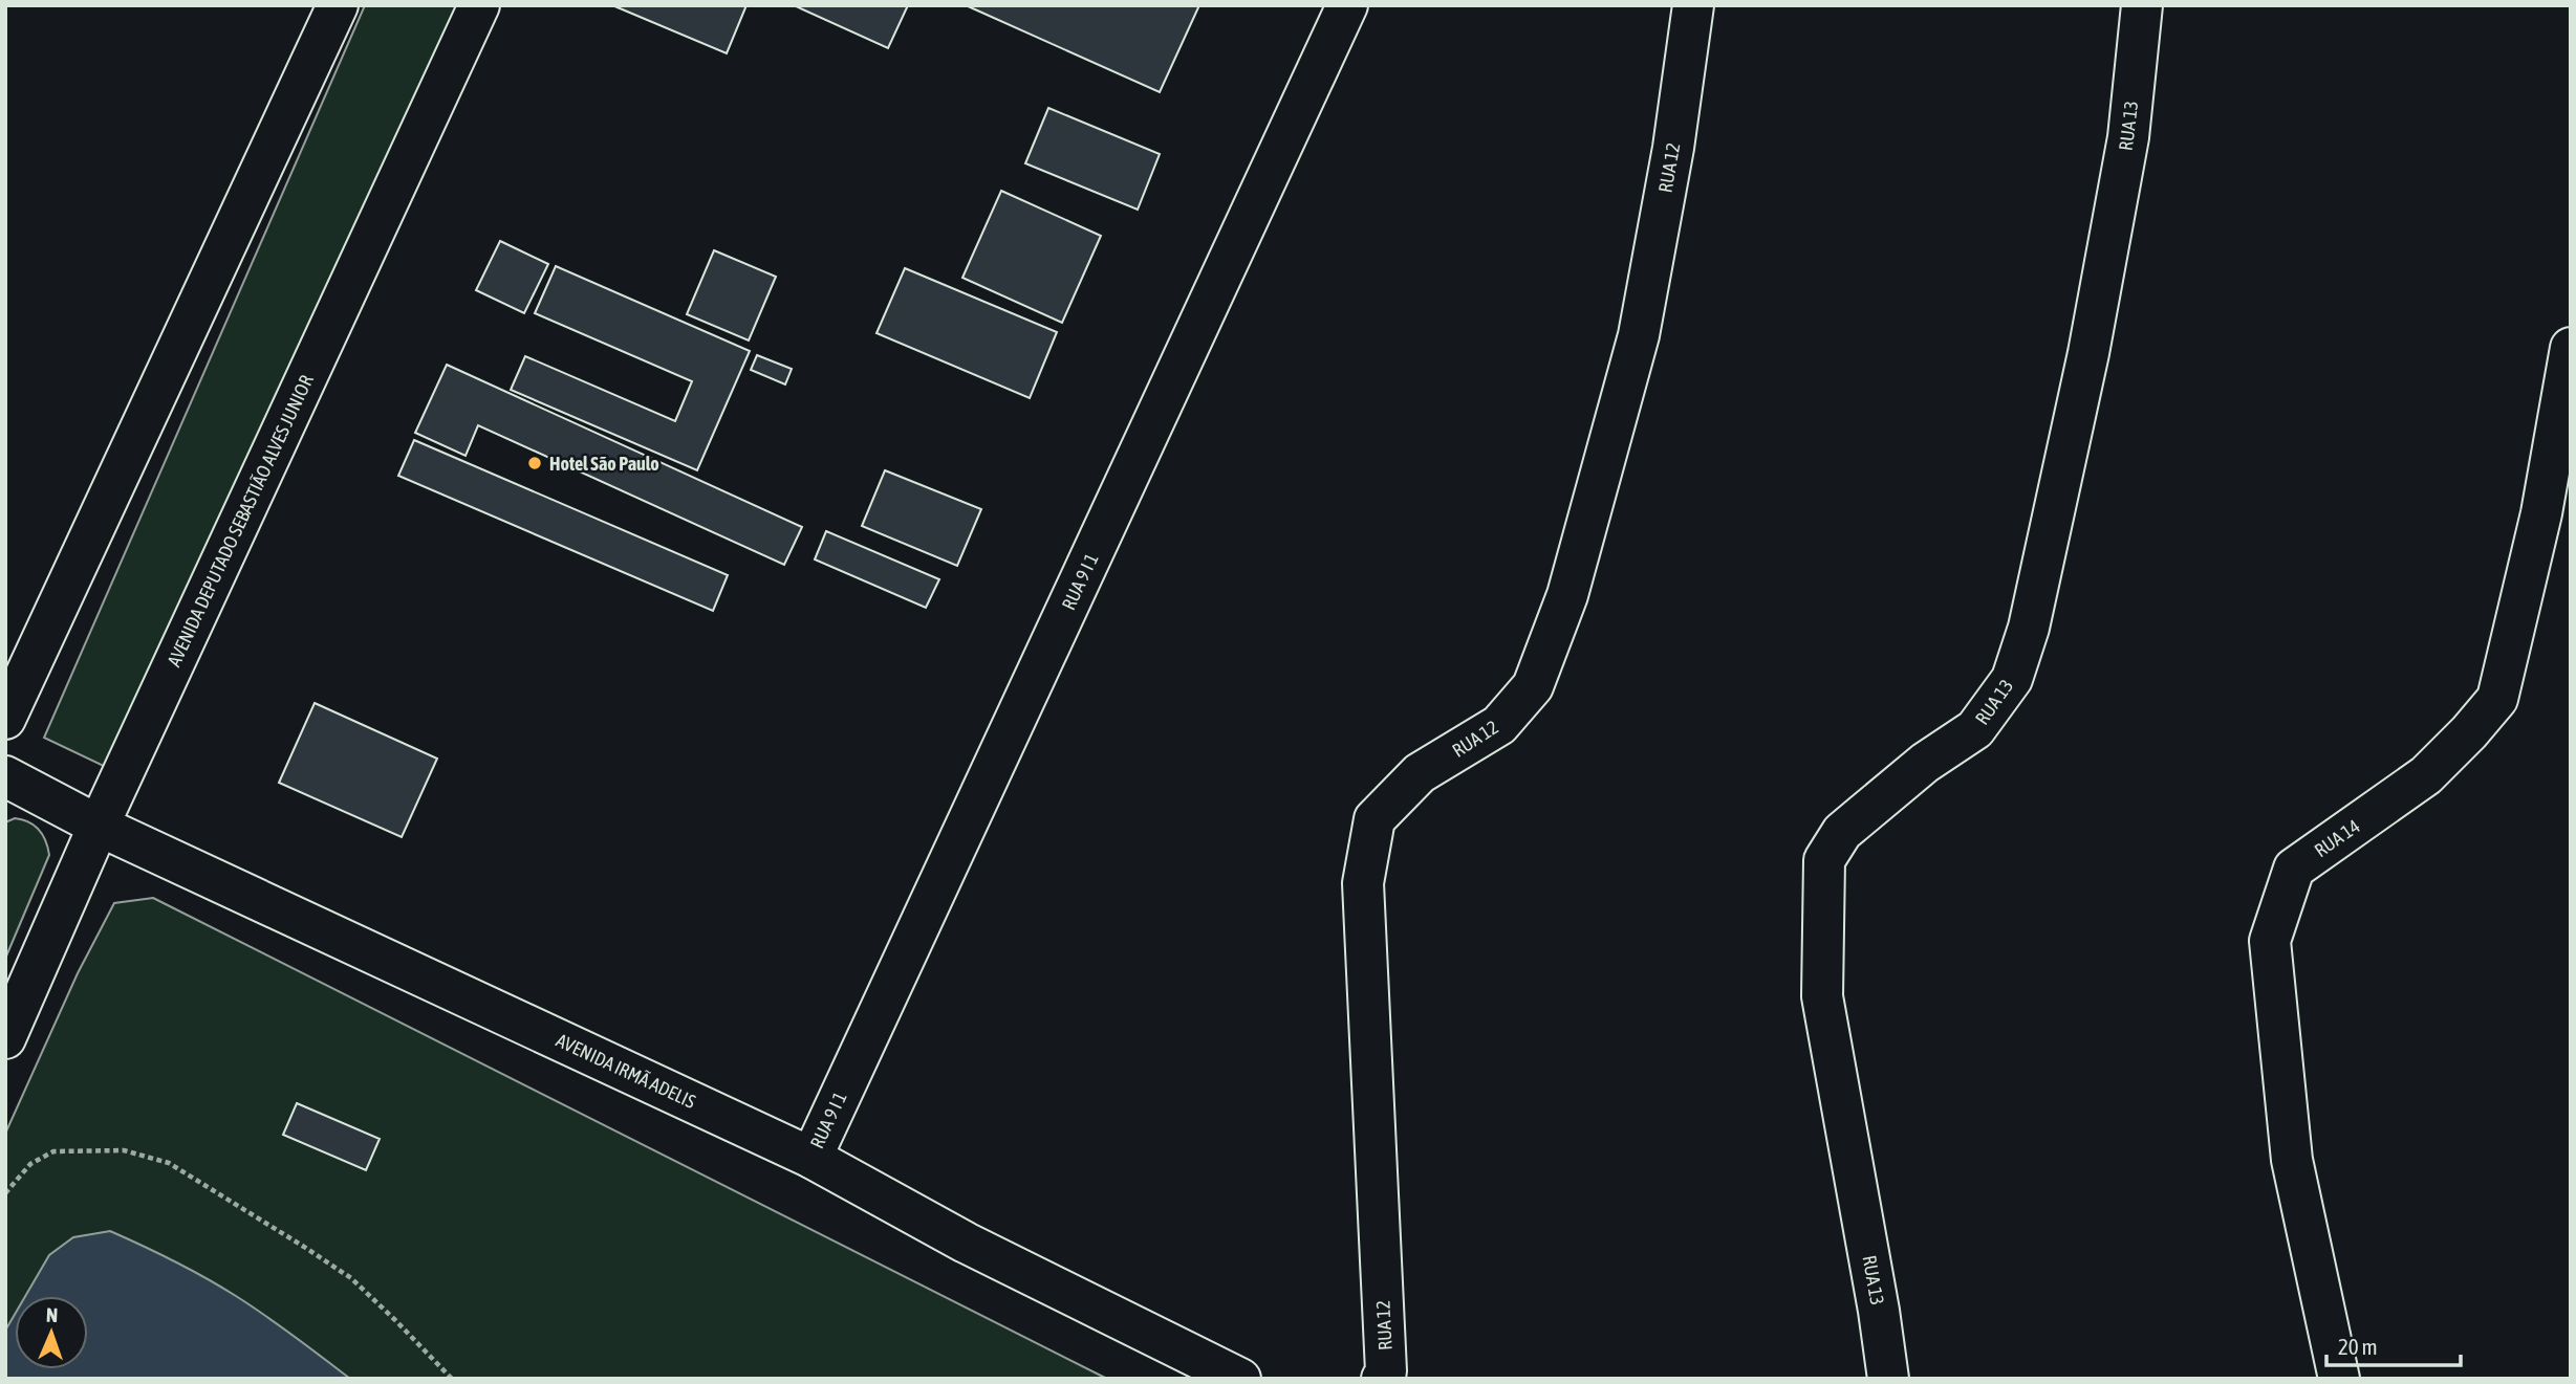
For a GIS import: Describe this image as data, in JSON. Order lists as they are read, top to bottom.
{
  "streets": {
    "street": [
      "RUA 13",
      "RUA 12",
      "AVENIDA DEPUTADO SEBASTIÃO ALVES JUNIOR",
      "RUA 9 I 1",
      "RUA 14",
      "AVENIDA IRMÃ ADELIS"
    ]
  },
  "crossings": [
    ["AVENIDA DEPUTADO SEBASTIÃO ALVES JUNIOR", "AVENIDA IRMÃ ADELIS"],
    ["RUA 9 I 1", "AVENIDA IRMÃ ADELIS"]
  ],
  "places": ["Hotel São Paulo"],
  "scale_bar": "20 m",
  "north": "top"
}
